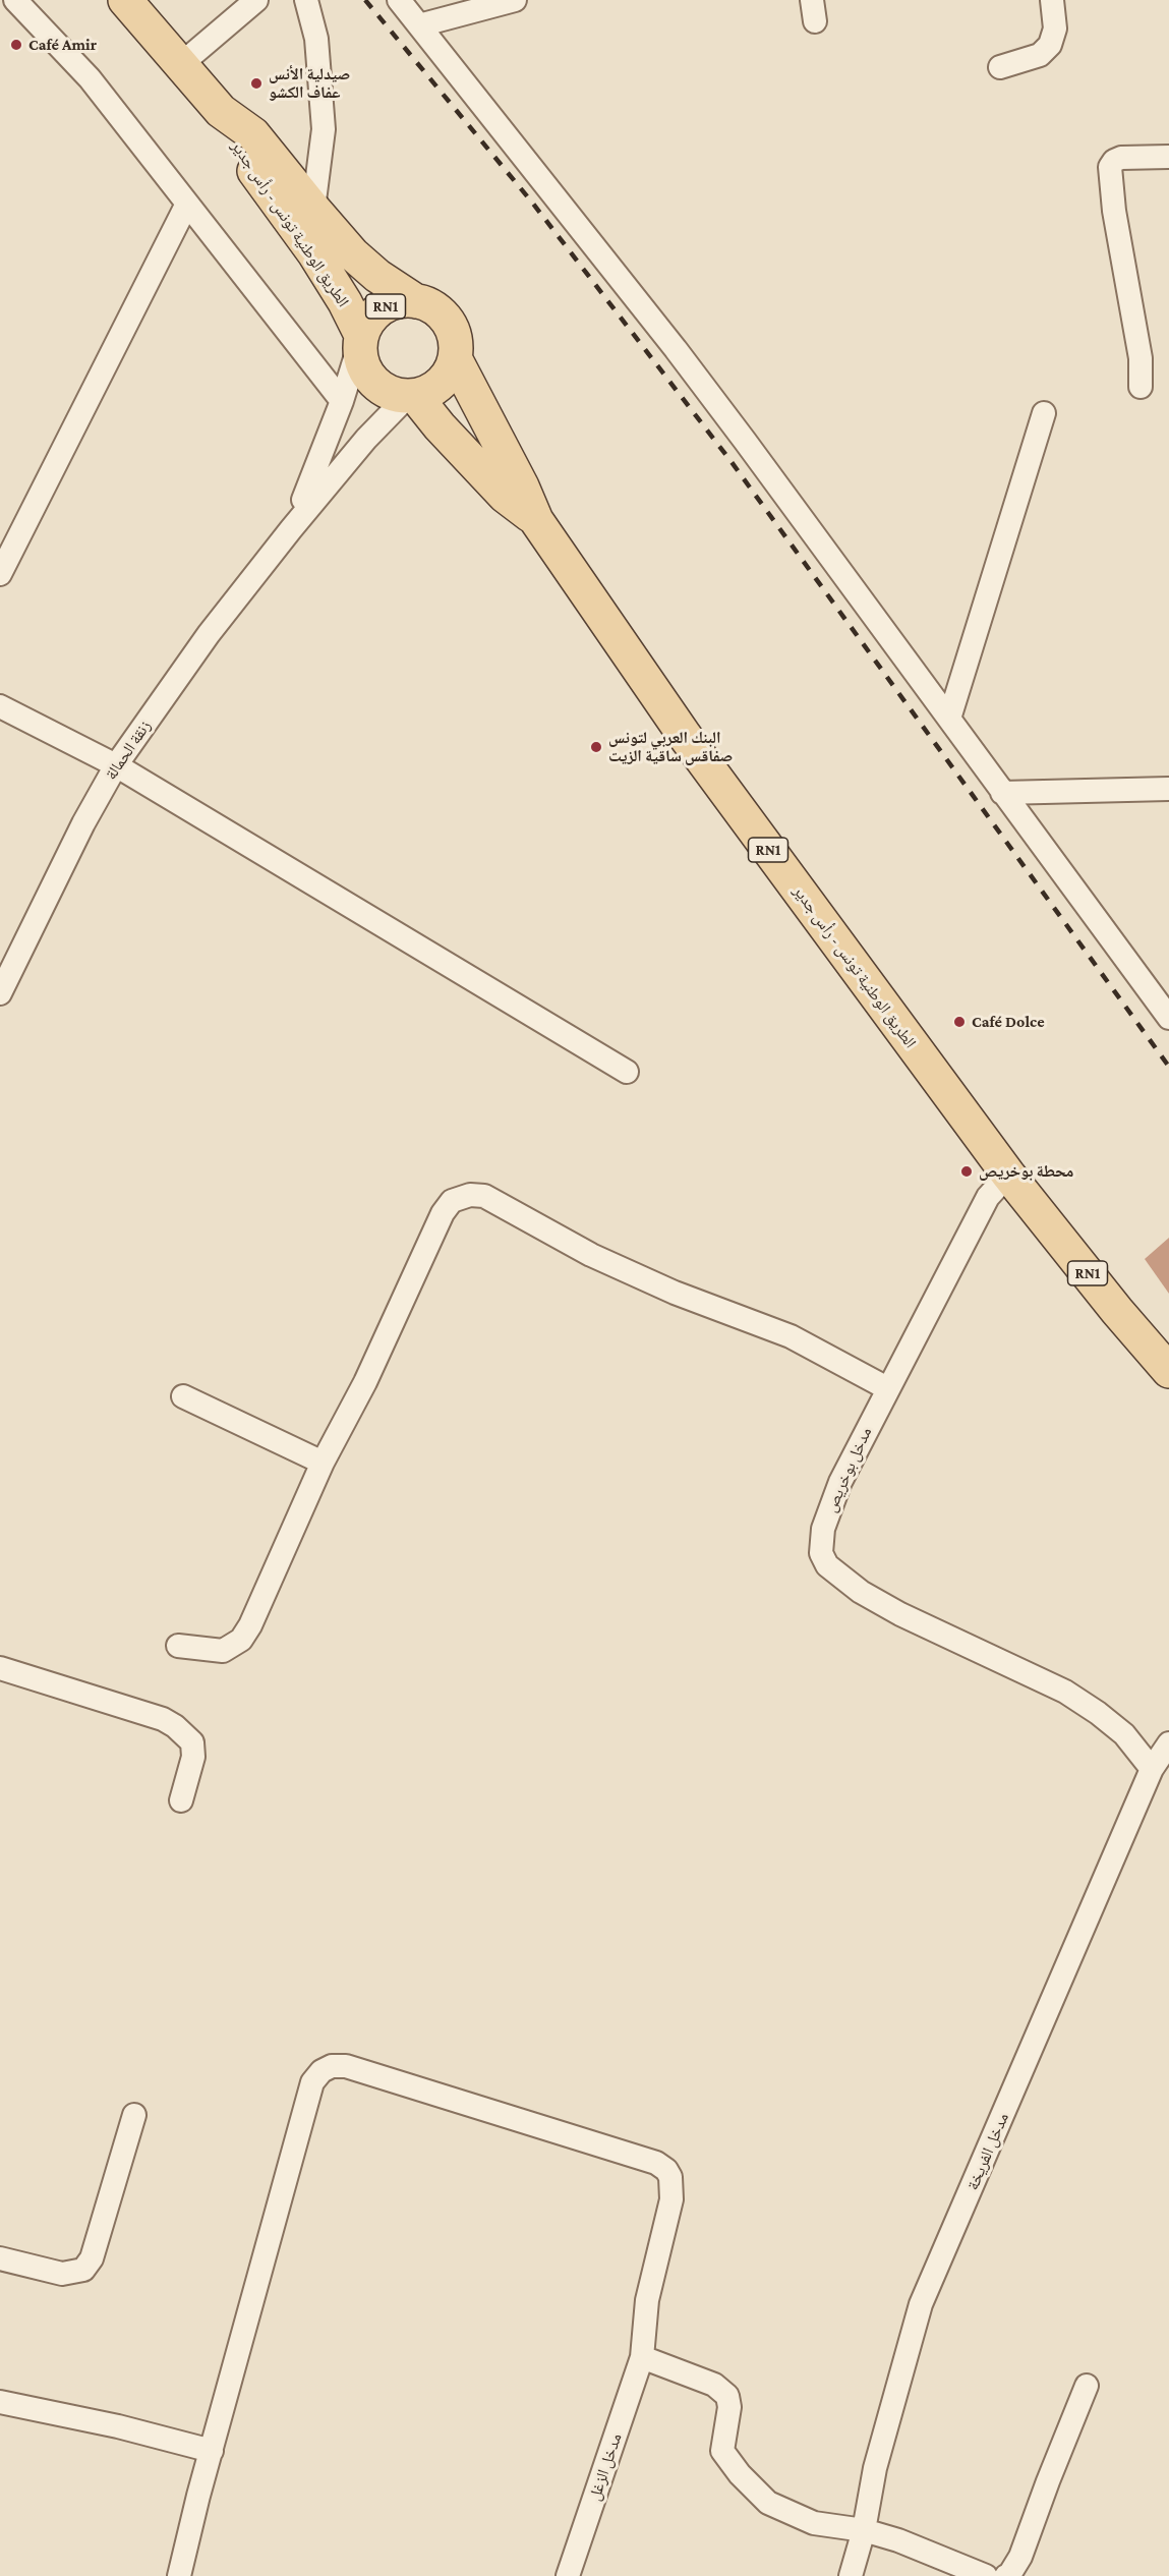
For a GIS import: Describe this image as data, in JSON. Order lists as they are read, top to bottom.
{
  "streets": {
    "main road": ["الطريق الوطنية تونس - رأس جدير", "RN1"],
    "street": [
      "زنقة الحمالة",
      "مدخل بوخريص",
      "مدخل الفريخة",
      "مدخل الزغل"
    ]
  },
  "crossings": [
    ["الطريق الوطنية تونس - رأس جدير", "RN1"],
    ["الطريق الوطنية تونس - رأس جدير", "مدخل بوخريص"],
    ["مدخل بوخريص", "مدخل الفريخة"]
  ],
  "places": [
    "Café Amir",
    "صيدلية الأنس عفاف الكشو",
    "البنك العربي لتونس صفاقس ساقية الزيت",
    "Café Dolce",
    "محطة بوخريص"
  ]
}
